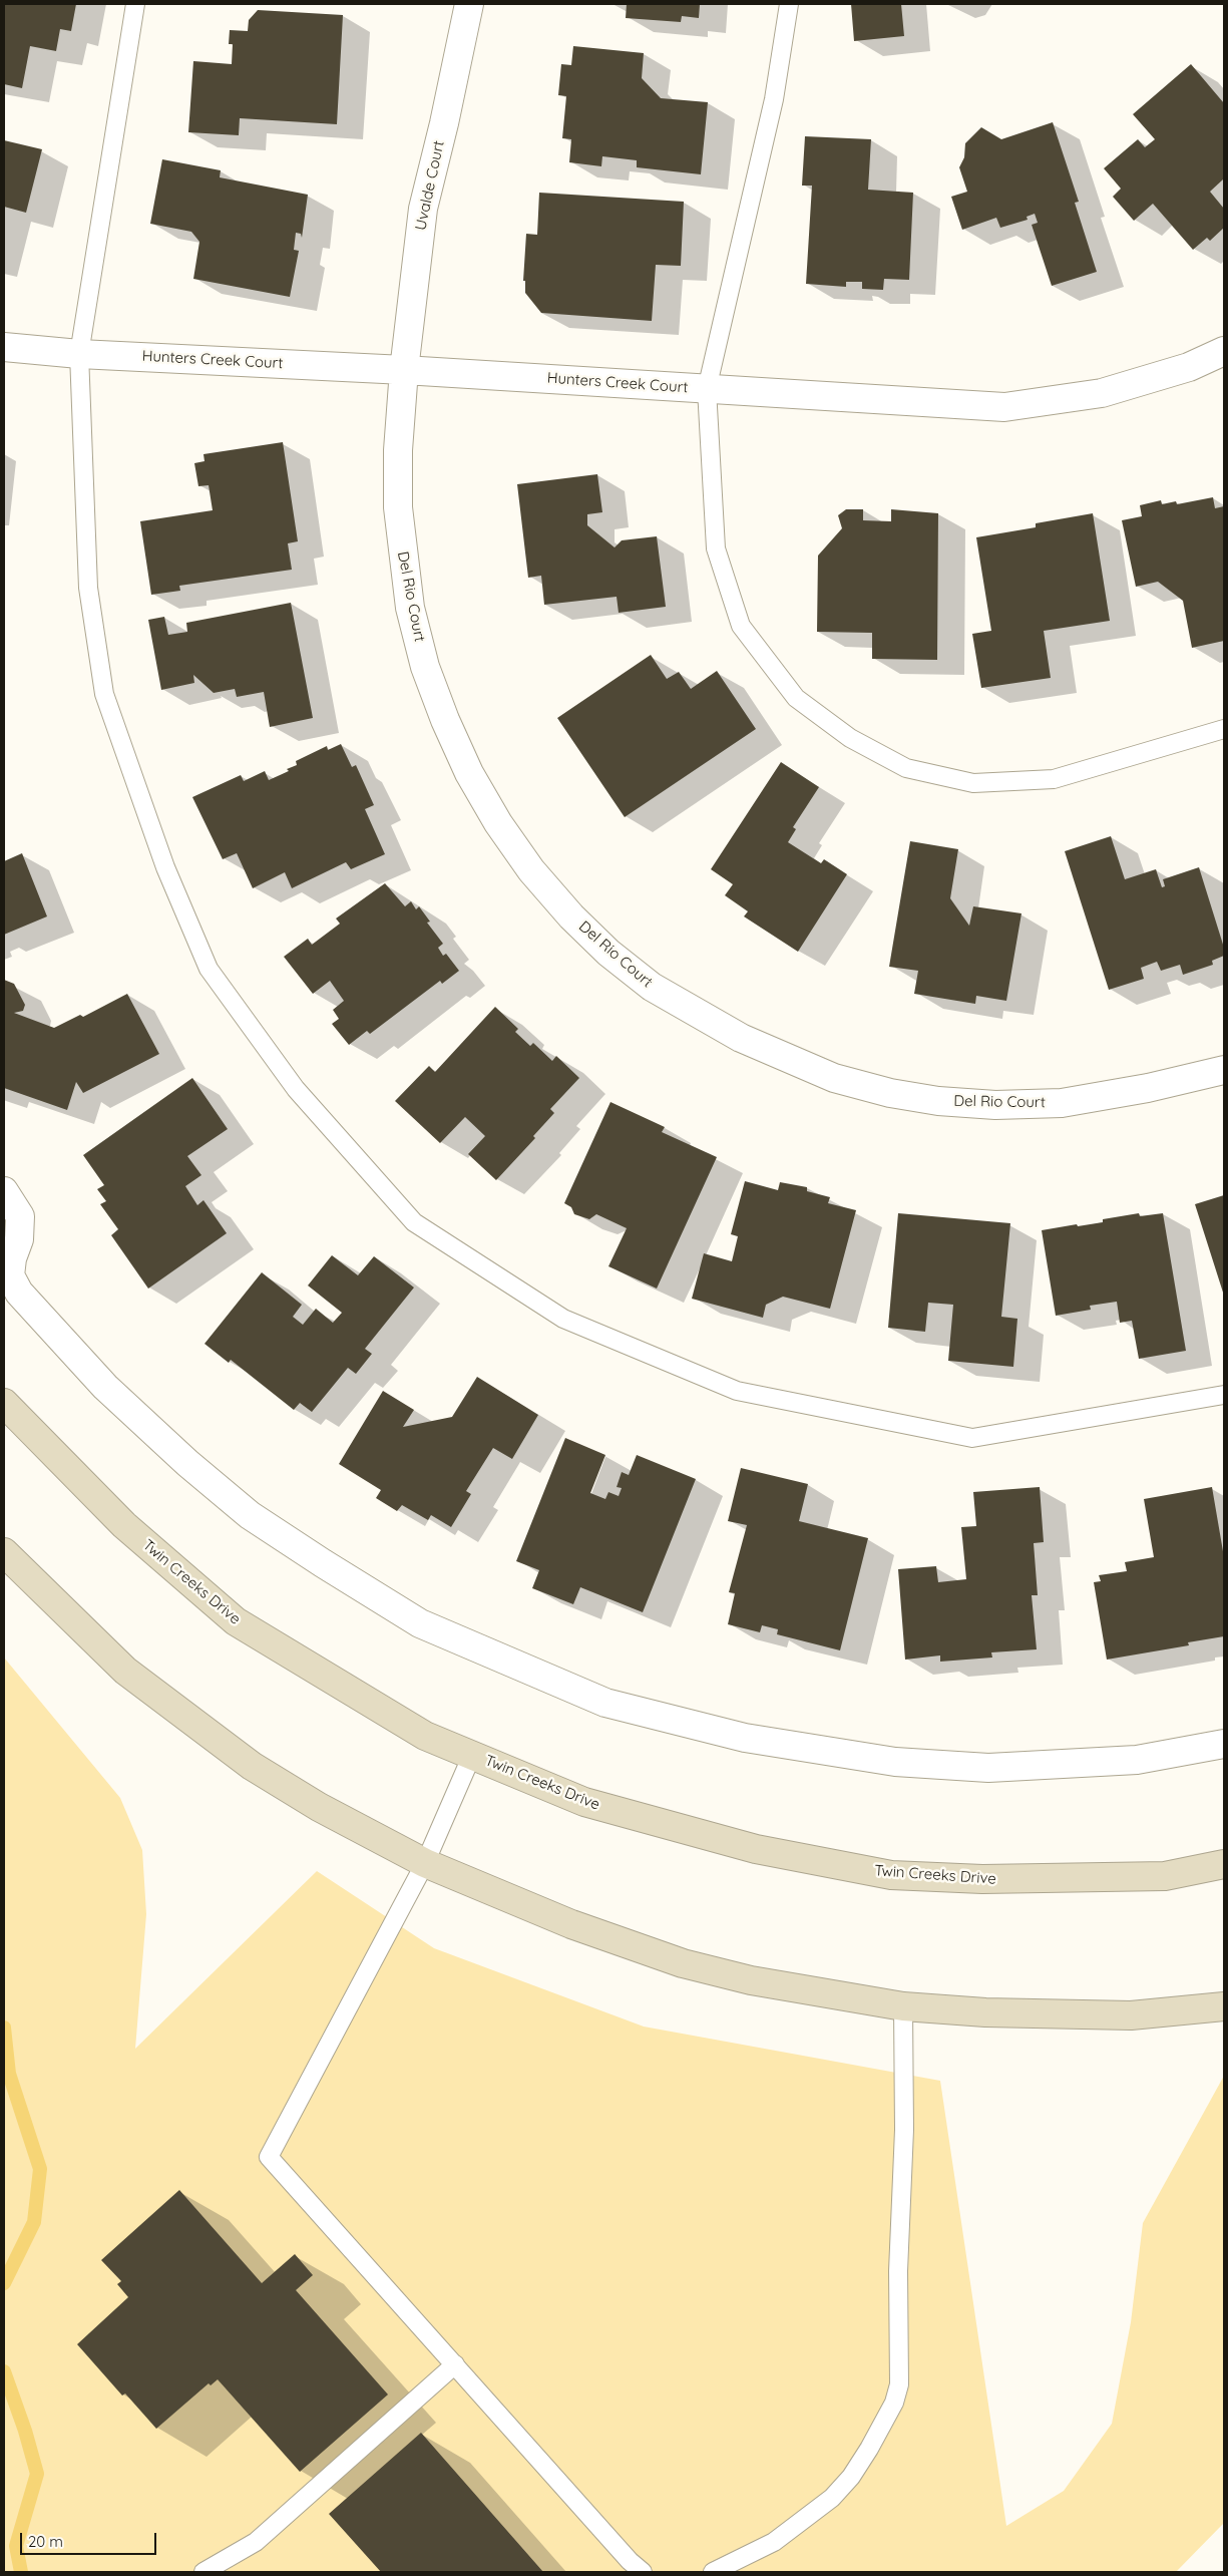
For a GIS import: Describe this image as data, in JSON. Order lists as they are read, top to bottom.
{
  "streets": {
    "street": [
      "Uvalde Court",
      "Hunters Creek Court",
      "Del Rio Court",
      "Twin Creeks Drive"
    ]
  },
  "crossings": [
    ["Uvalde Court", "Hunters Creek Court"],
    ["Uvalde Court", "Del Rio Court"],
    ["Hunters Creek Court", "Del Rio Court"]
  ],
  "scale_bar": "20 m"
}
